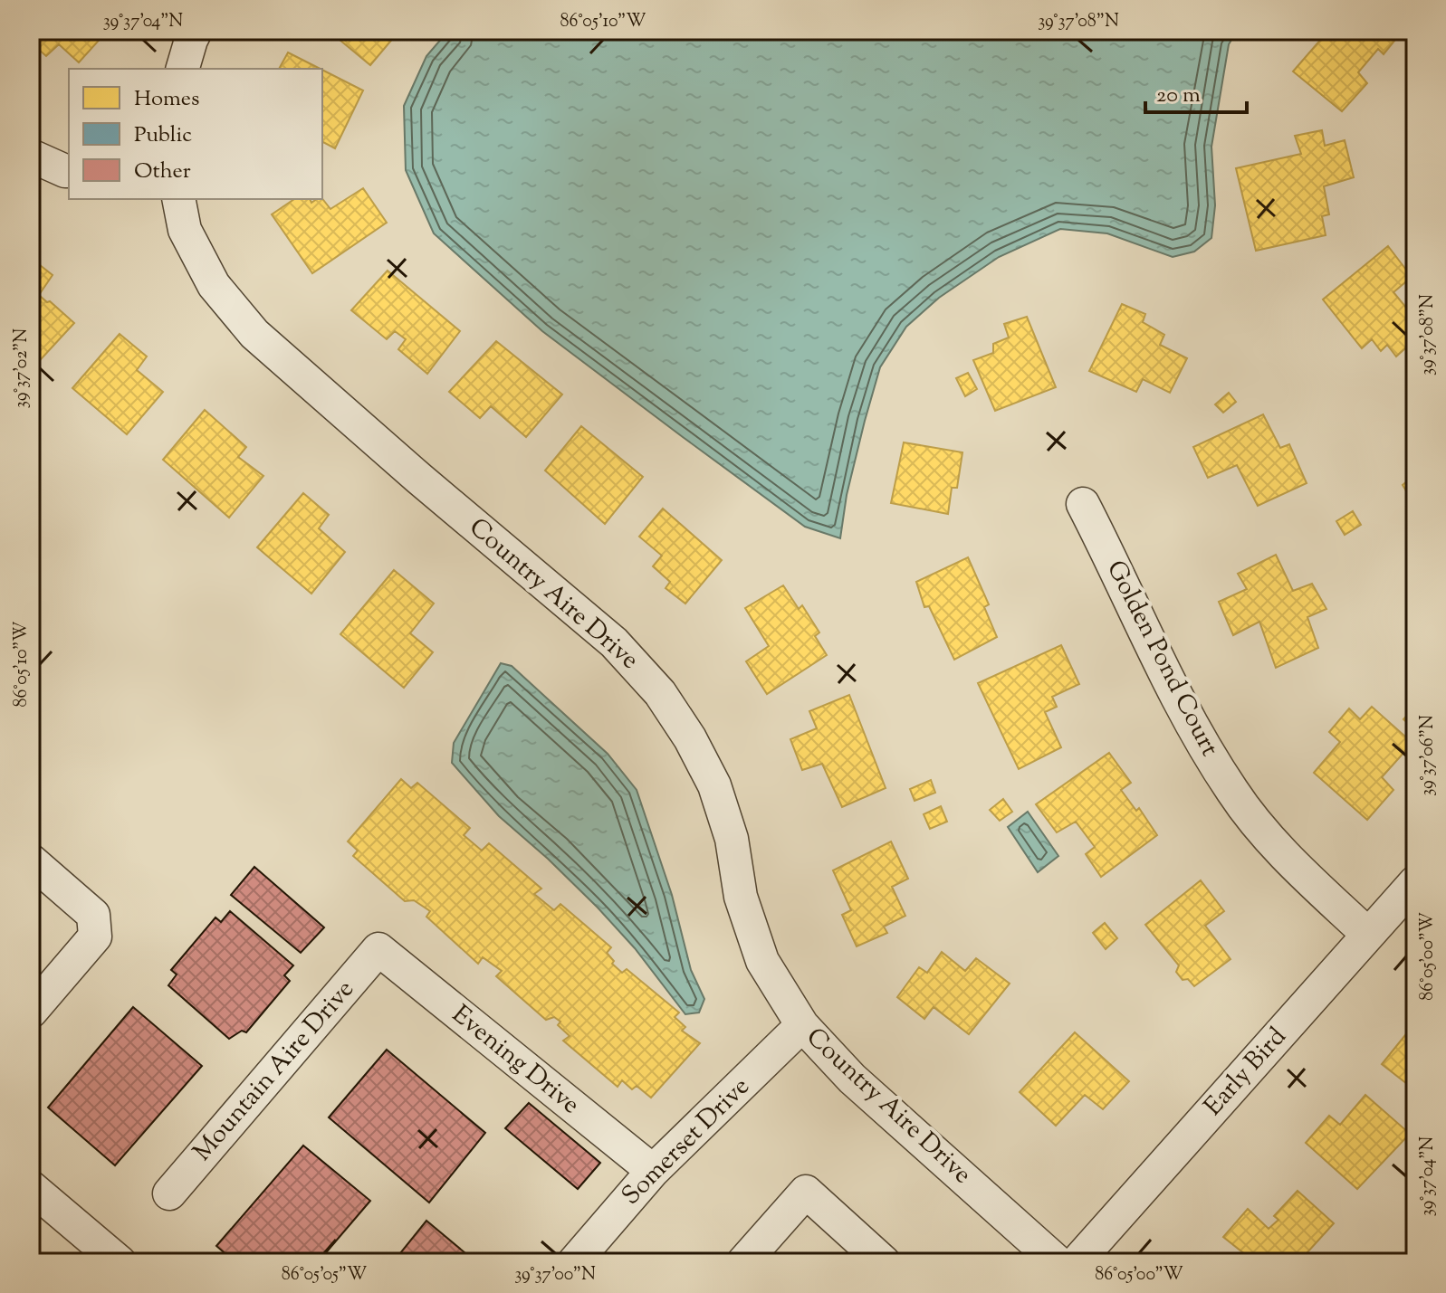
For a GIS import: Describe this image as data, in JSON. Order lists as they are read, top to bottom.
{
  "streets": {
    "street": [
      "Country Aire Drive",
      "Golden Pond Court",
      "Evening Drive",
      "Mountain Aire Drive",
      "Early Bird",
      "Somerset Drive"
    ]
  },
  "crossings": [
    ["Country Aire Drive", "Somerset Drive"],
    ["Golden Pond Court", "Early Bird"],
    ["Evening Drive", "Mountain Aire Drive"],
    ["Evening Drive", "Somerset Drive"]
  ],
  "legend": ["Homes", "Public", "Other"],
  "scale_bar": "20 m",
  "coordinates": [
    "39°37'04\"N",
    "86°05'10\"W",
    "39°37'08\"N",
    "39°37'02\"N",
    "39°37'06\"N",
    "86°05'00\"W",
    "86°05'05\"W",
    "39°37'00\"N"
  ]
}
